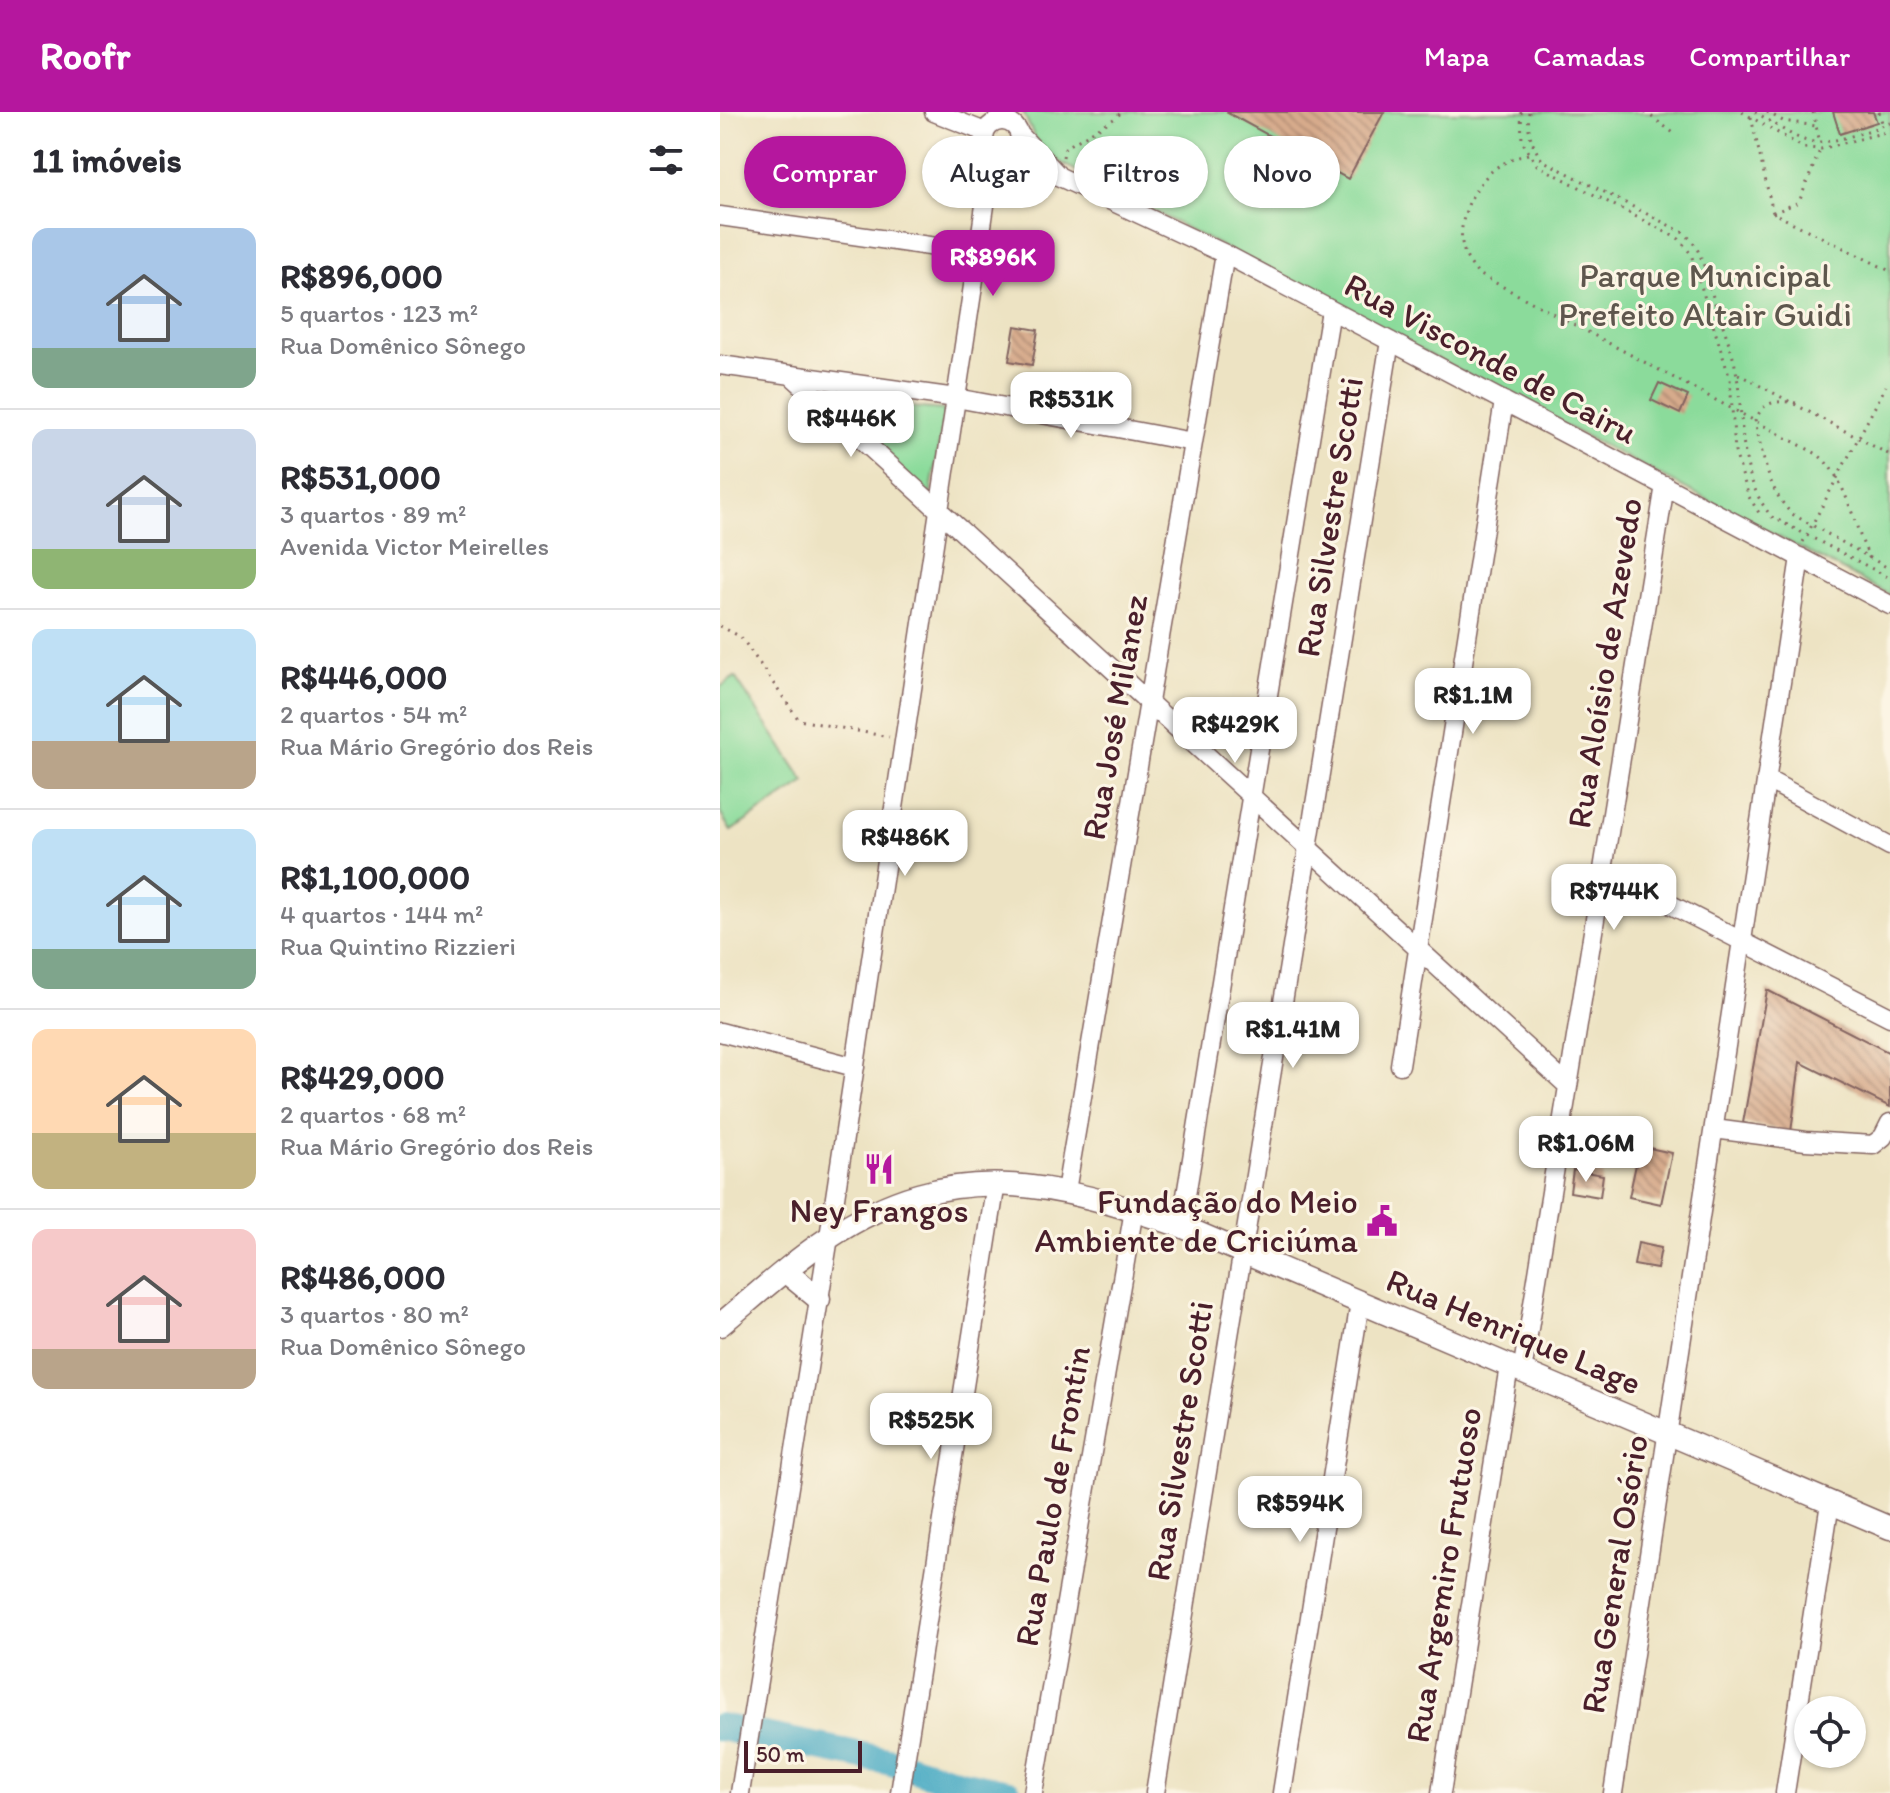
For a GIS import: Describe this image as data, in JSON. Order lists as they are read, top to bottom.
{
  "streets": {
    "main road": ["Rua Henrique Lage"],
    "street": [
      "Rua Visconde de Cairu",
      "Rua Silvestre Scotti",
      "Rua Aloísio de Azevedo",
      "Rua José Milanez",
      "Rua Paulo de Frontin",
      "Rua General Osório",
      "Rua Argemiro Frutuoso"
    ]
  },
  "crossings": [
    ["Rua Visconde de Cairu", "Rua Silvestre Scotti"],
    ["Rua Visconde de Cairu", "Rua Aloísio de Azevedo"],
    ["Rua Visconde de Cairu", "Rua José Milanez"],
    ["Rua Visconde de Cairu", "Rua General Osório"],
    ["Rua Silvestre Scotti", "Rua Henrique Lage"],
    ["Rua Aloísio de Azevedo", "Rua Henrique Lage"],
    ["Rua Aloísio de Azevedo", "Rua Argemiro Frutuoso"],
    ["Rua José Milanez", "Rua Henrique Lage"],
    ["Rua Henrique Lage", "Rua Paulo de Frontin"],
    ["Rua Henrique Lage", "Rua General Osório"],
    ["Rua Henrique Lage", "Rua Argemiro Frutuoso"]
  ],
  "parks": ["Parque Municipal Prefeito Altair Guidi"],
  "places": {
    "restaurant": ["Ney Frangos"],
    "public building": ["Fundação do Meio Ambiente de Criciúma"]
  },
  "scale_bar": "50 m",
  "page": {
    "header": "Roofr",
    "nav": ["Mapa", "Camadas", "Compartilhar"],
    "heading": "11 imóveis",
    "chip": [
      "Comprar",
      "Alugar",
      "Filtros",
      "Novo"
    ],
    "list": [
      {
        "name": "R$896,000",
        "note": "5 quartos · 123 m² · Rua Domênico Sônego"
      },
      {
        "name": "R$531,000",
        "note": "3 quartos · 89 m² · Avenida Victor Meirelles"
      },
      {
        "name": "R$446,000",
        "note": "2 quartos · 54 m² · Rua Mário Gregório dos Reis"
      },
      {
        "name": "R$1,100,000",
        "note": "4 quartos · 144 m² · Rua Quintino Rizzieri"
      },
      {
        "name": "R$429,000",
        "note": "2 quartos · 68 m² · Rua Mário Gregório dos Reis"
      },
      {
        "name": "R$486,000",
        "note": "3 quartos · 80 m² · Rua Domênico Sônego"
      }
    ],
    "price": [
      "R$896K",
      "R$531K",
      "R$446K",
      "R$1.1M",
      "R$429K",
      "R$486K",
      "R$744K",
      "R$1.41M",
      "R$1.06M",
      "R$525K",
      "R$594K"
    ],
    "scale": "50 m"
  }
}
